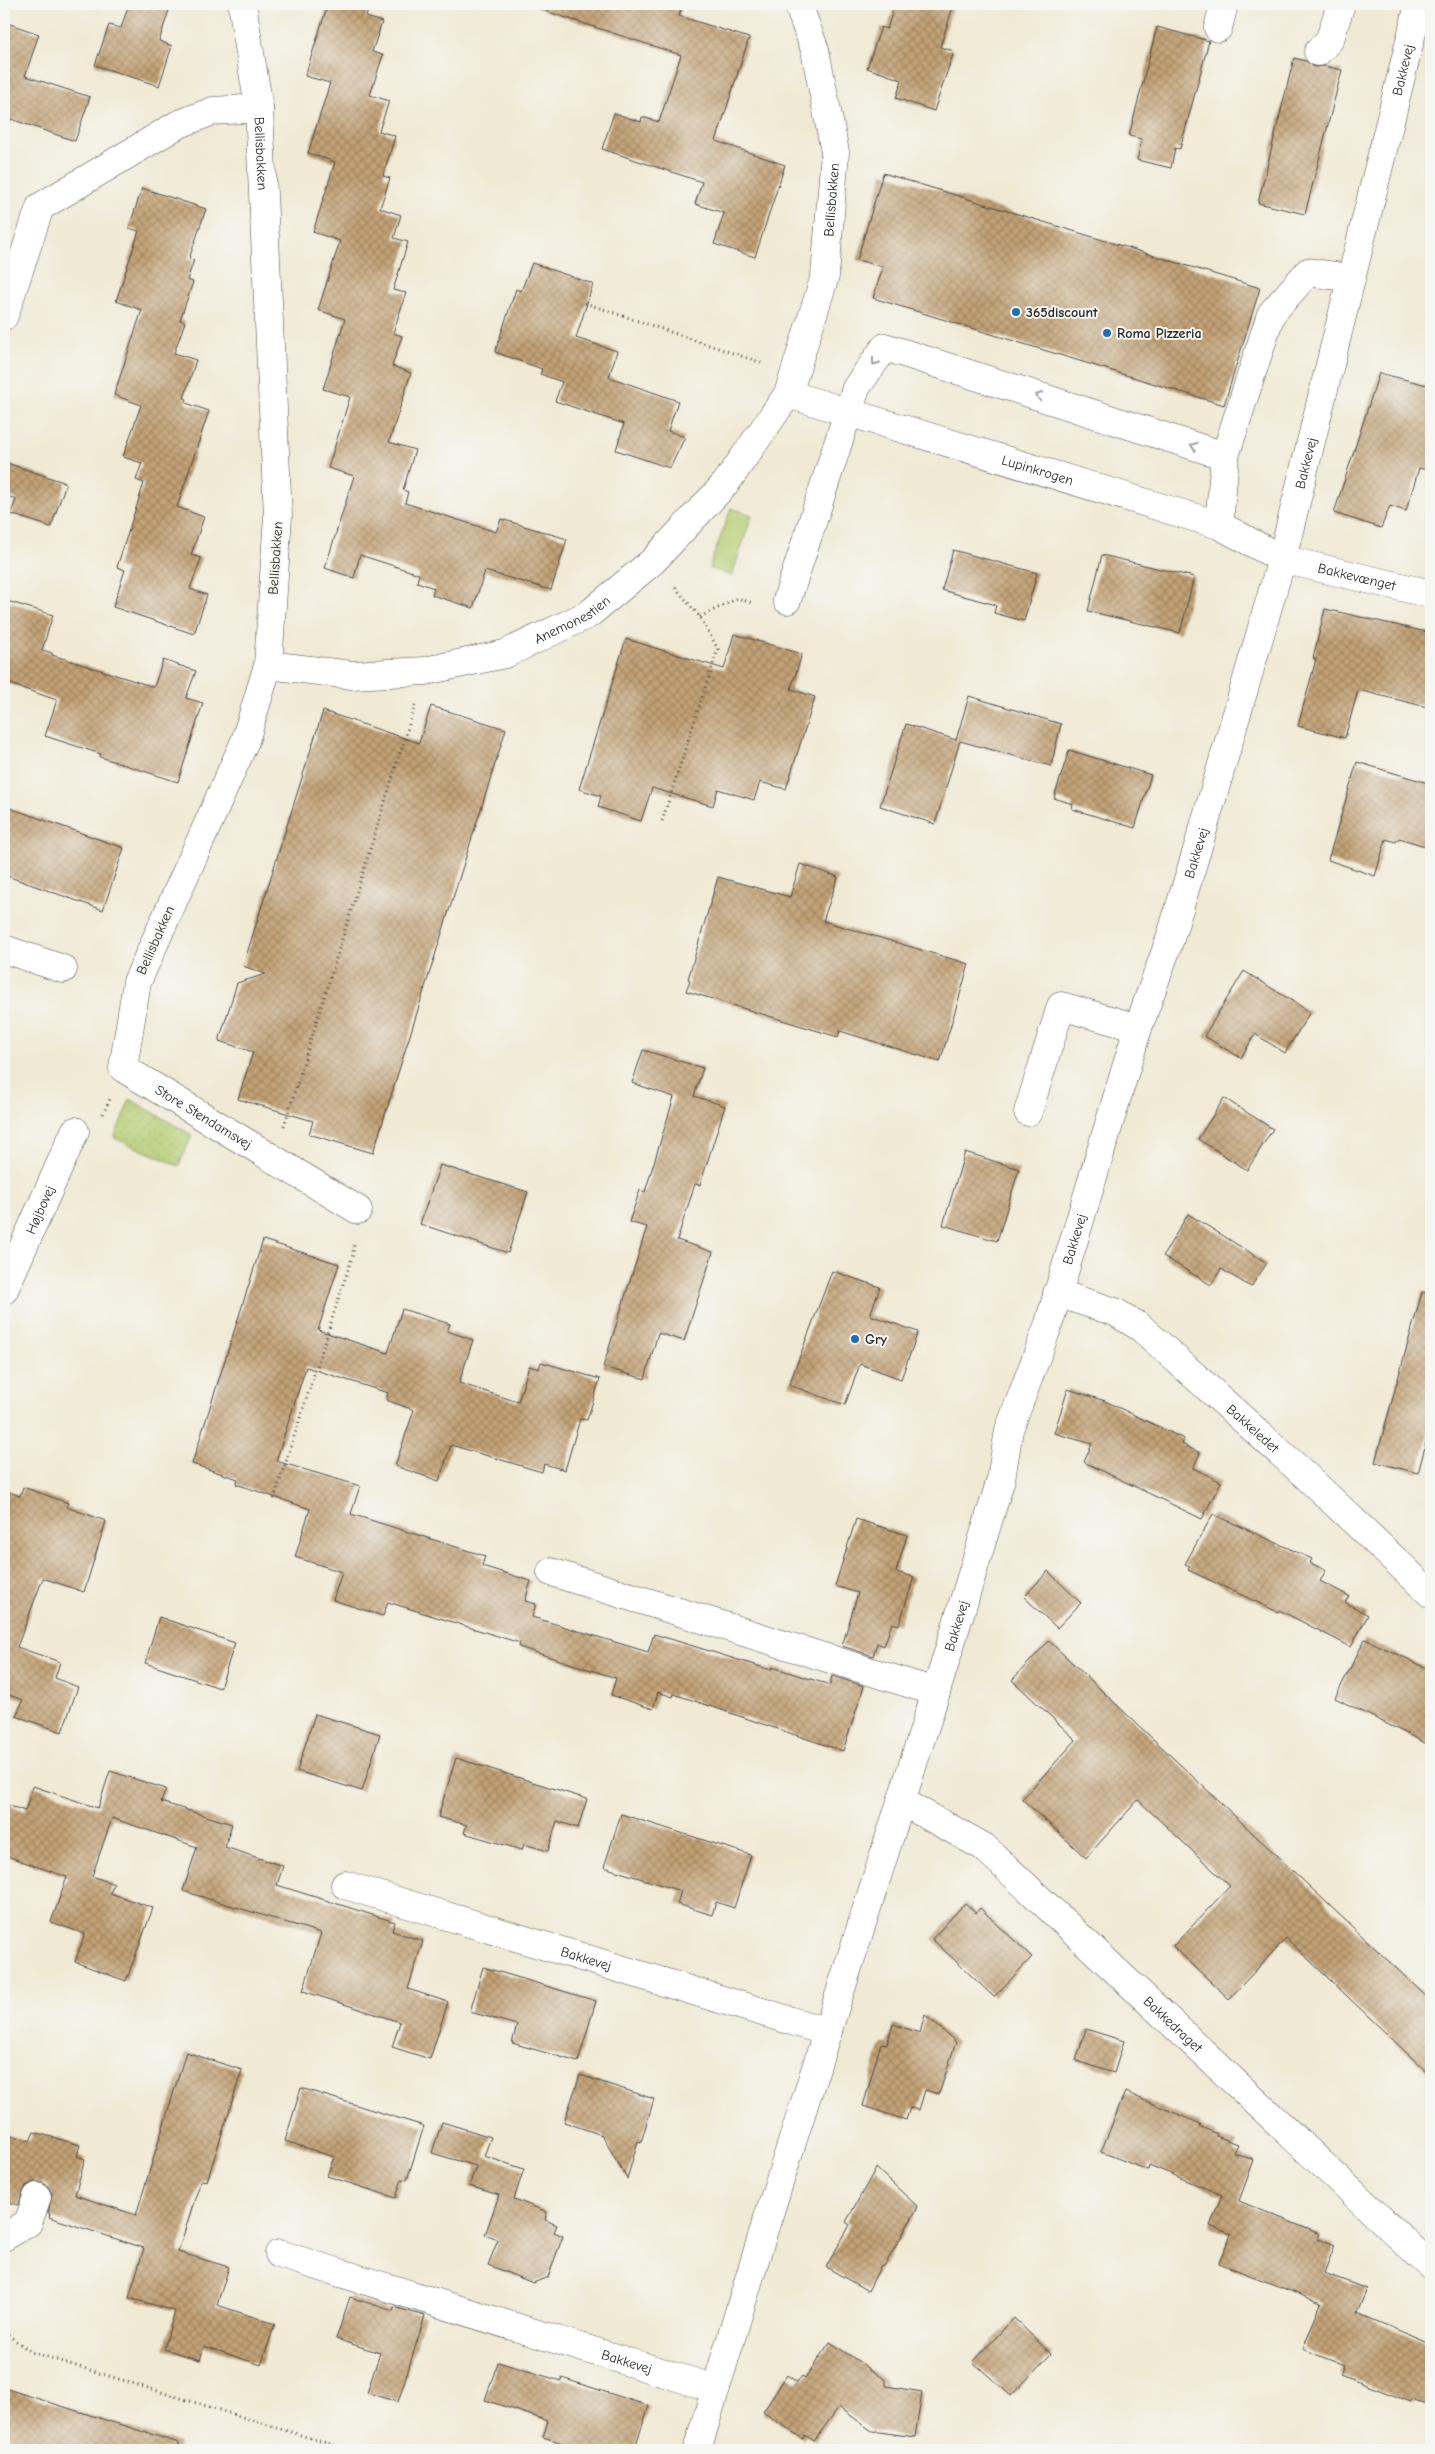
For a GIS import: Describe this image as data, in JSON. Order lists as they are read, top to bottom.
{
  "streets": {
    "street": [
      "Bakkevej",
      "Bellisbakken",
      "Lupinkrogen",
      "Bakkevænget",
      "Anemonestien",
      "Store Stendamsvej",
      "Højbovej",
      "Bakkeledet",
      "Bakkedraget"
    ]
  },
  "crossings": [
    ["Bakkevej", "Lupinkrogen"],
    ["Bakkevej", "Bakkevænget"],
    ["Bakkevej", "Bakkeledet"],
    ["Bakkevej", "Bakkedraget"],
    ["Bellisbakken", "Lupinkrogen"],
    ["Bellisbakken", "Anemonestien"],
    ["Bellisbakken", "Store Stendamsvej"],
    ["Lupinkrogen", "Bakkevænget"],
    ["Lupinkrogen", "Anemonestien"]
  ],
  "places": ["365discount", "Roma Pizzeria", "Gry"]
}
